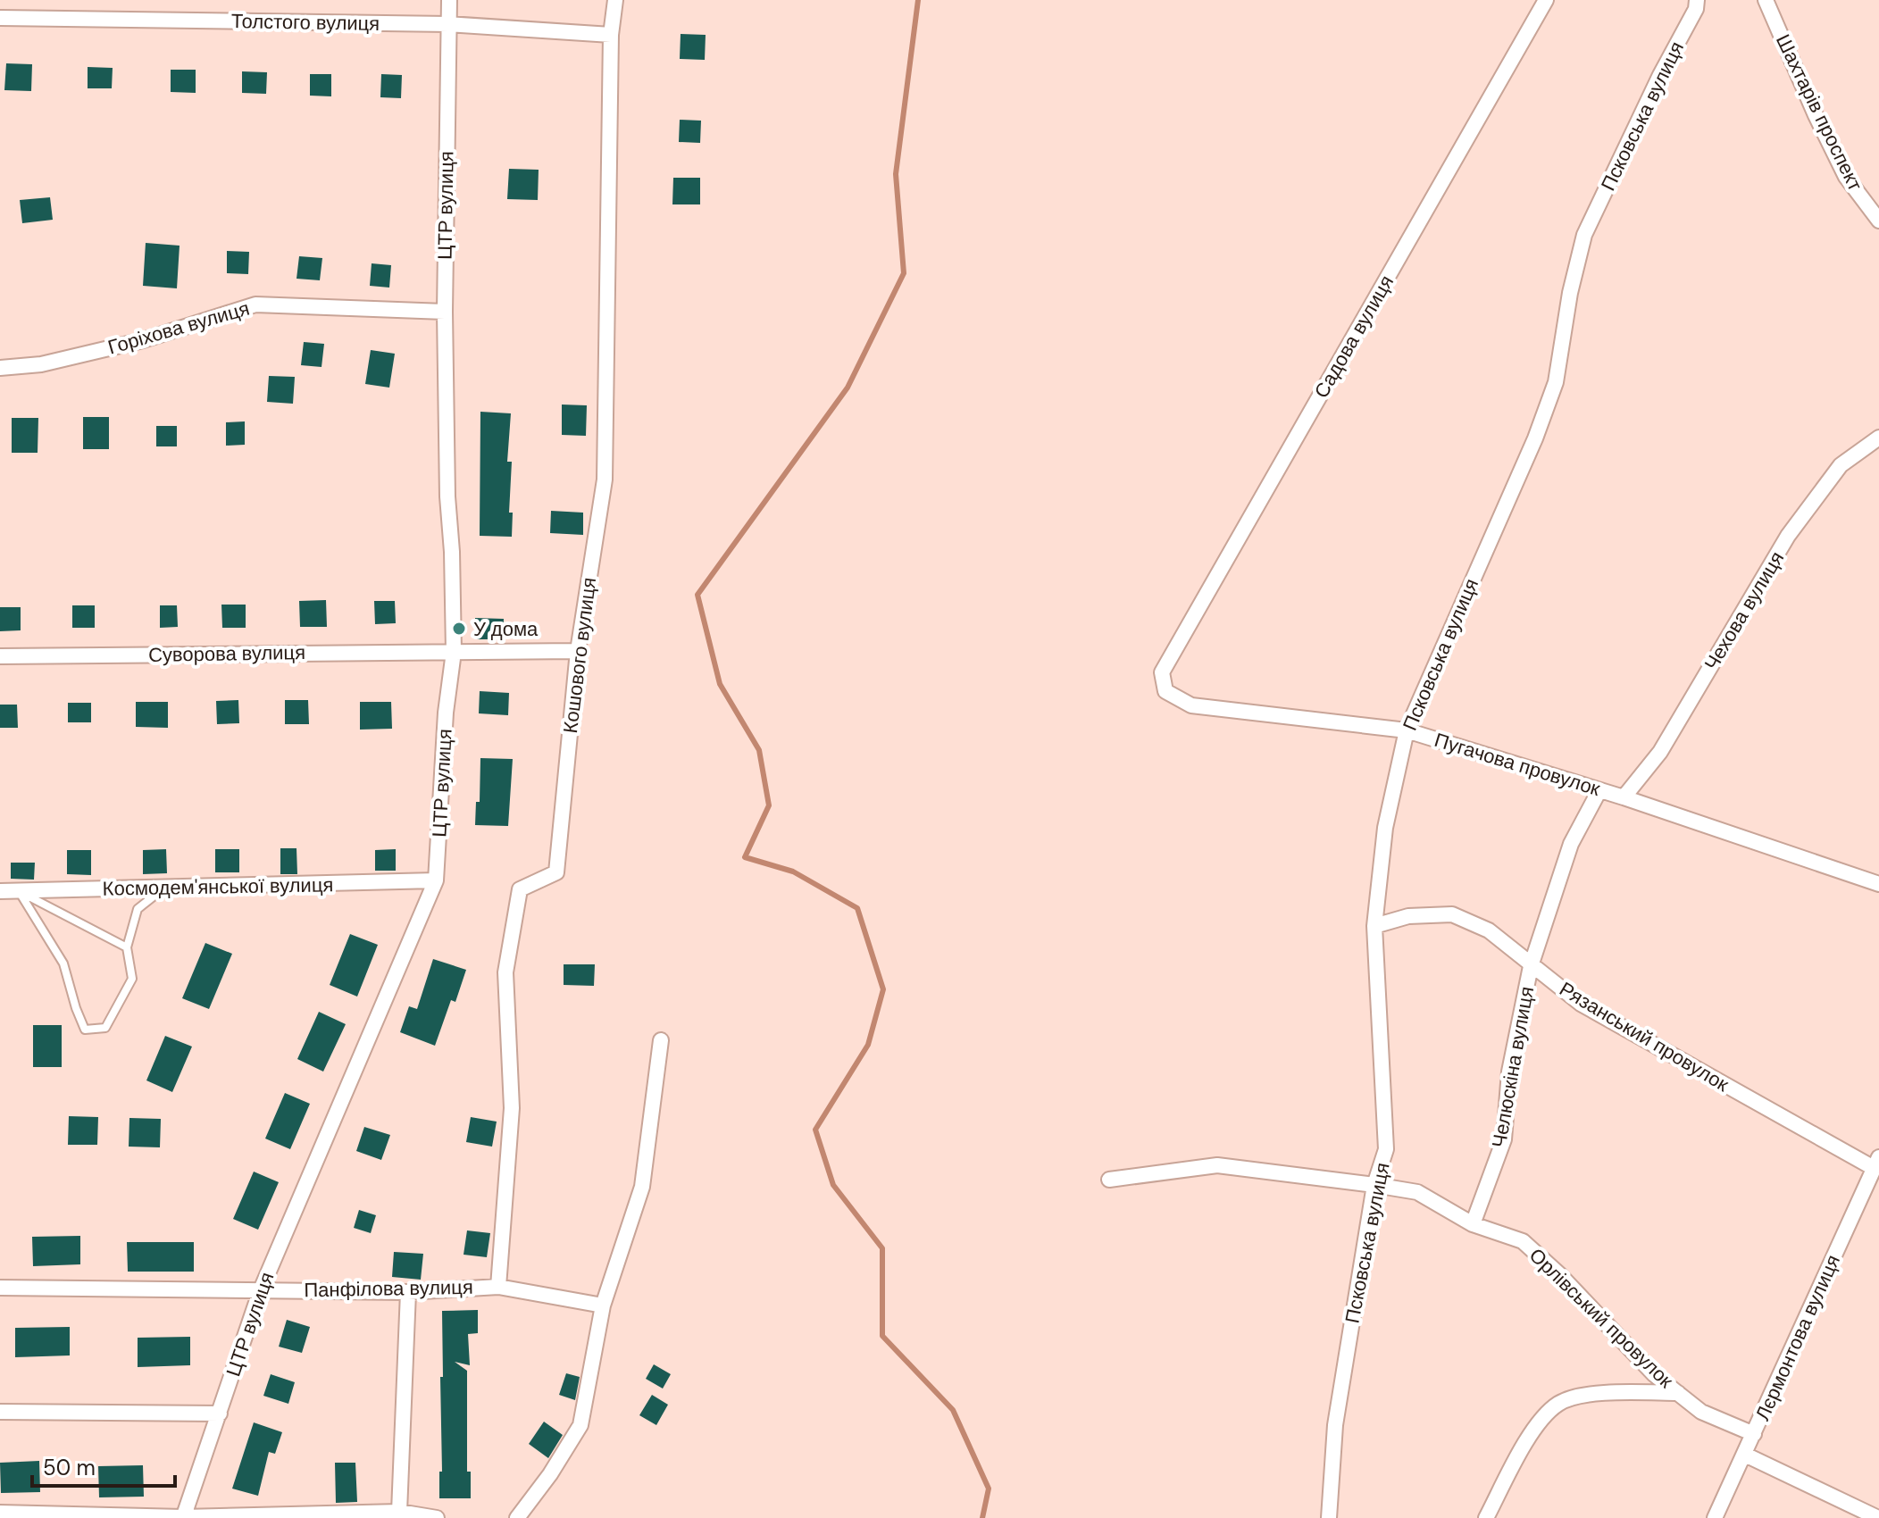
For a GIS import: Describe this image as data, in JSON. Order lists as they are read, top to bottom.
{
  "streets": {
    "street": [
      "Толстого вулиця",
      "Шахтарів проспект",
      "Псковська вулиця",
      "ЦТР вулиця",
      "Горіхова вулиця",
      "Садова вулиця",
      "Чехова вулиця",
      "Суворова вулиця",
      "Кошового вулиця",
      "Пугачова провулок",
      "Космодем'янської вулиця",
      "Рязанський провулок",
      "Челюскіна вулиця",
      "Панфілова вулиця",
      "Орлівський провулок",
      "Лєрмонтова вулиця"
    ]
  },
  "crossings": [
    ["Толстого вулиця", "ЦТР вулиця"],
    ["Толстого вулиця", "Кошового вулиця"],
    ["Псковська вулиця", "Пугачова провулок"],
    ["Псковська вулиця", "Рязанський провулок"],
    ["Псковська вулиця", "Орлівський провулок"],
    ["ЦТР вулиця", "Горіхова вулиця"],
    ["ЦТР вулиця", "Суворова вулиця"],
    ["ЦТР вулиця", "Космодем'янської вулиця"],
    ["ЦТР вулиця", "Панфілова вулиця"],
    ["Садова вулиця", "Пугачова провулок"],
    ["Чехова вулиця", "Пугачова провулок"],
    ["Суворова вулиця", "Кошового вулиця"],
    ["Кошового вулиця", "Панфілова вулиця"],
    ["Пугачова провулок", "Челюскіна вулиця"],
    ["Рязанський провулок", "Челюскіна вулиця"],
    ["Рязанський провулок", "Лєрмонтова вулиця"],
    ["Челюскіна вулиця", "Орлівський провулок"],
    ["Орлівський провулок", "Лєрмонтова вулиця"]
  ],
  "places": ["У дома"],
  "scale_bar": "50 m"
}
